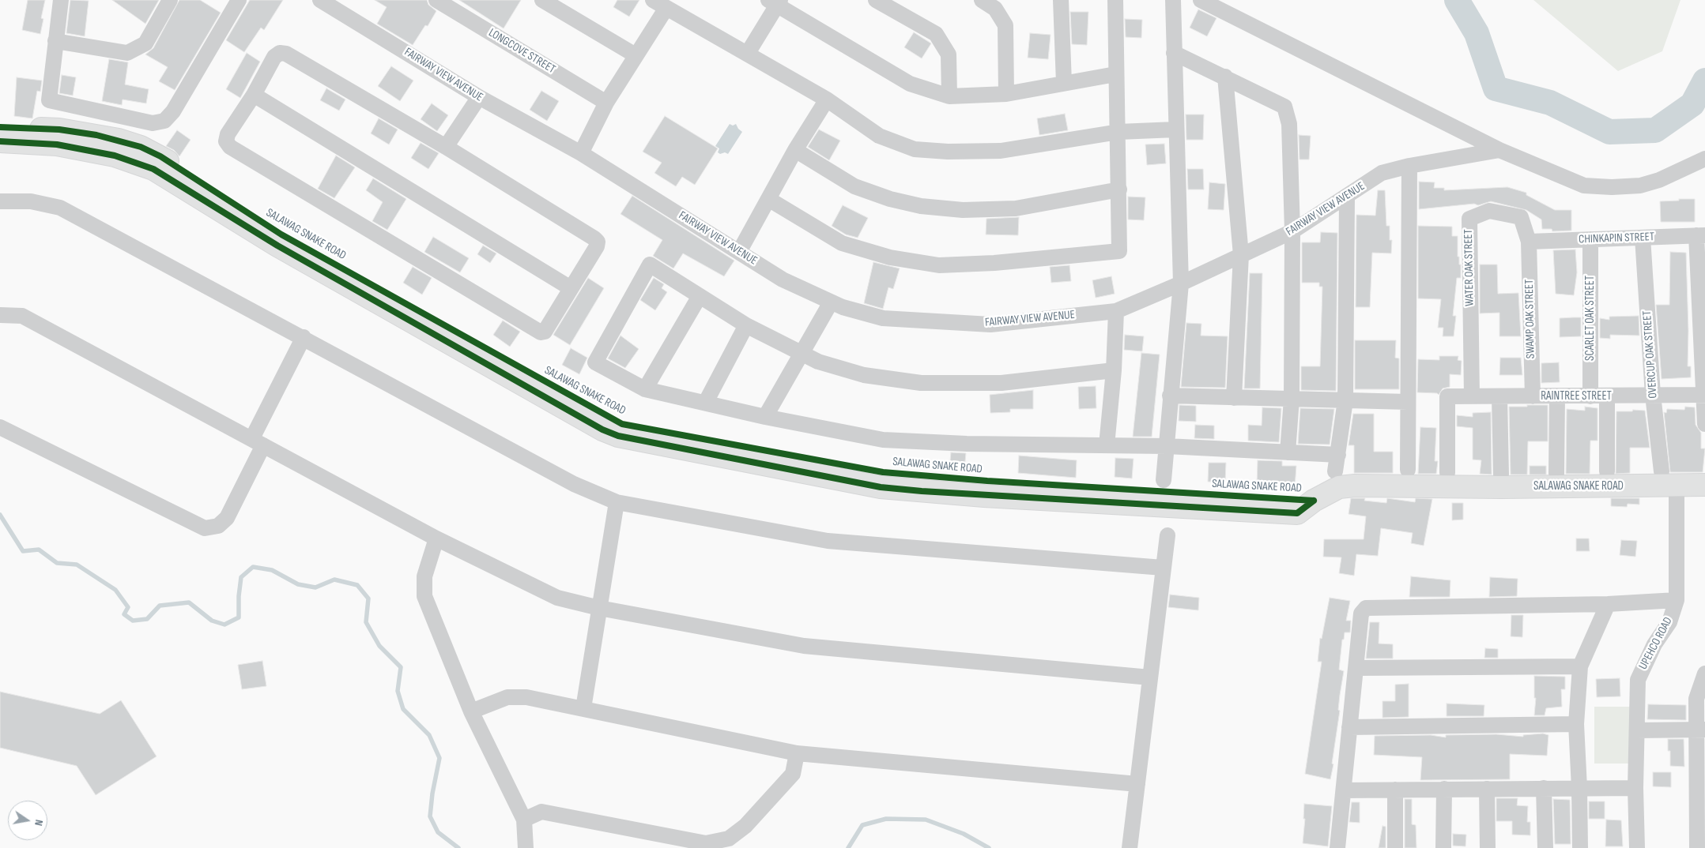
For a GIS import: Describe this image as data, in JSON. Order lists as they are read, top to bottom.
{
  "streets": {
    "main road": ["SALAWAG SNAKE ROAD"],
    "street": [
      "LONGCOVE STREET",
      "FAIRWAY VIEW AVENUE",
      "CHINKAPIN STREET",
      "WATER OAK STREET",
      "SCARLET OAK STREET",
      "SWAMP OAK STREET",
      "OVERCUP OAK STREET",
      "RAINTREE STREET",
      "UPEHCO ROAD"
    ]
  },
  "crossings": [
    ["SALAWAG SNAKE ROAD", "OVERCUP OAK STREET"],
    ["SALAWAG SNAKE ROAD", "UPEHCO ROAD"],
    ["CHINKAPIN STREET", "WATER OAK STREET"],
    ["CHINKAPIN STREET", "SCARLET OAK STREET"],
    ["CHINKAPIN STREET", "SWAMP OAK STREET"],
    ["CHINKAPIN STREET", "OVERCUP OAK STREET"],
    ["WATER OAK STREET", "SWAMP OAK STREET"],
    ["WATER OAK STREET", "RAINTREE STREET"],
    ["SCARLET OAK STREET", "RAINTREE STREET"],
    ["SWAMP OAK STREET", "RAINTREE STREET"],
    ["OVERCUP OAK STREET", "RAINTREE STREET"],
    ["OVERCUP OAK STREET", "UPEHCO ROAD"]
  ],
  "north": "right"
}
